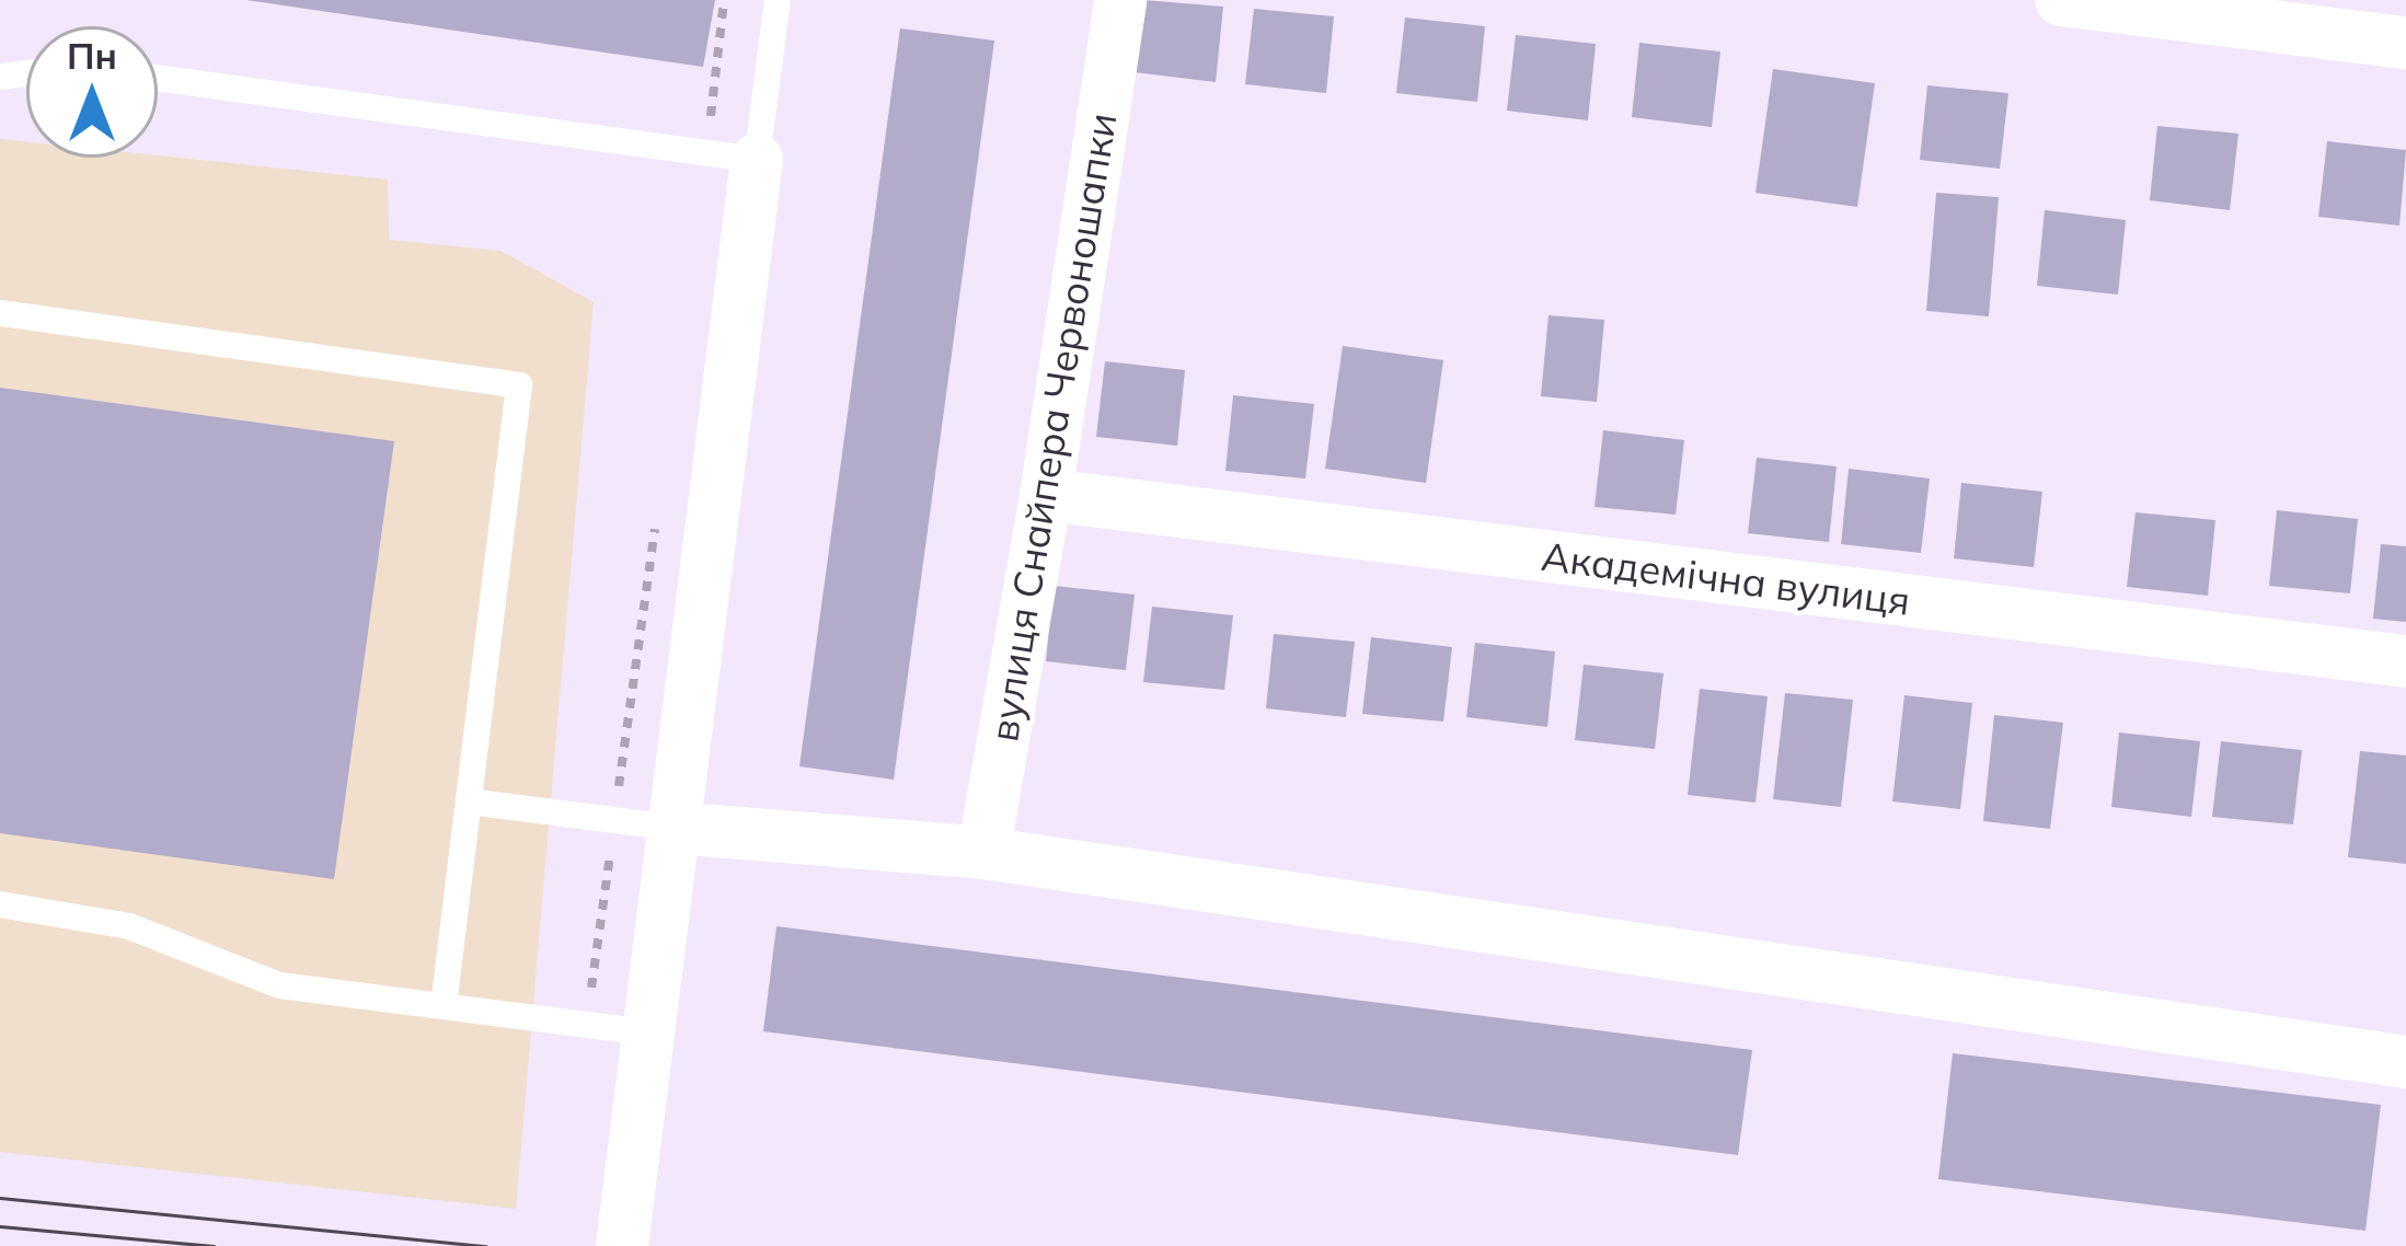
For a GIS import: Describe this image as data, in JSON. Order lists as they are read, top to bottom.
{
  "streets": {
    "street": ["вулиця Снайпера Червоношапки", "Академічна вулиця"]
  },
  "crossings": [
    ["вулиця Снайпера Червоношапки", "Академічна вулиця"]
  ],
  "north": "top"
}
